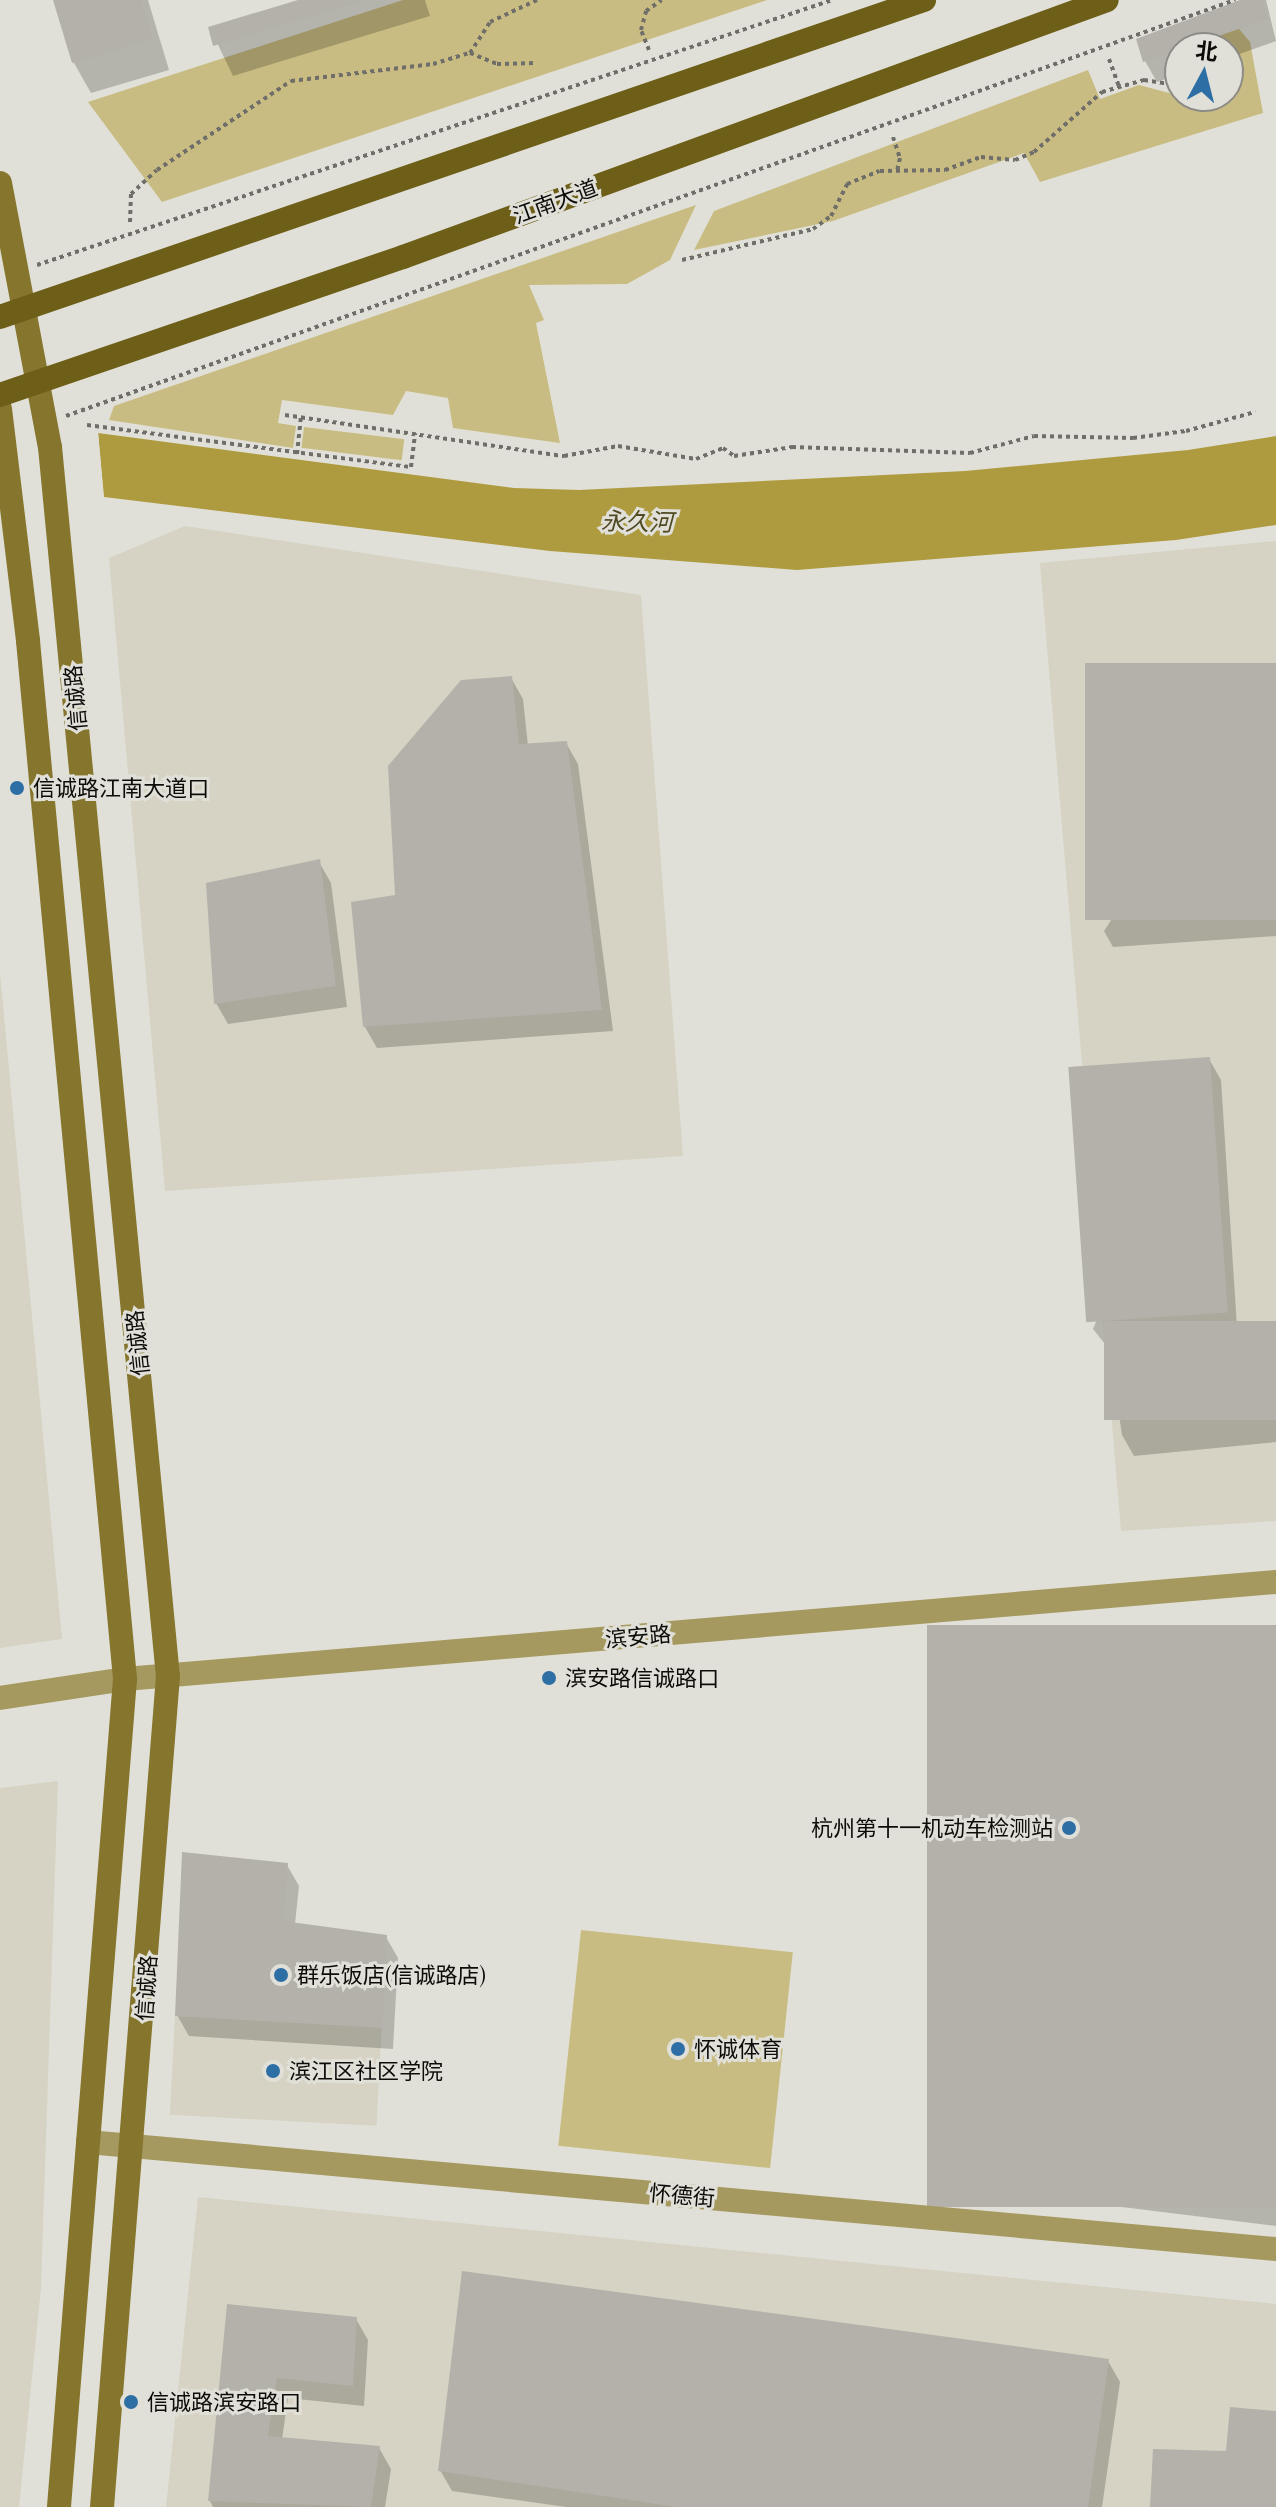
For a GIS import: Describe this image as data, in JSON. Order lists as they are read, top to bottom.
{
  "streets": {
    "main road": ["江南大道", "信诚路"],
    "street": ["滨安路", "怀德街"]
  },
  "crossings": [
    ["江南大道", "信诚路"],
    ["信诚路", "滨安路"],
    ["信诚路", "怀德街"]
  ],
  "water": ["永久河"],
  "places": [
    "信诚路江南大道口",
    "滨安路信诚路口",
    "杭州第十一机动车检测站",
    "群乐饭店(信诚路店)",
    "怀诚体育",
    "滨江区社区学院",
    "信诚路滨安路口"
  ],
  "north": "top"
}
